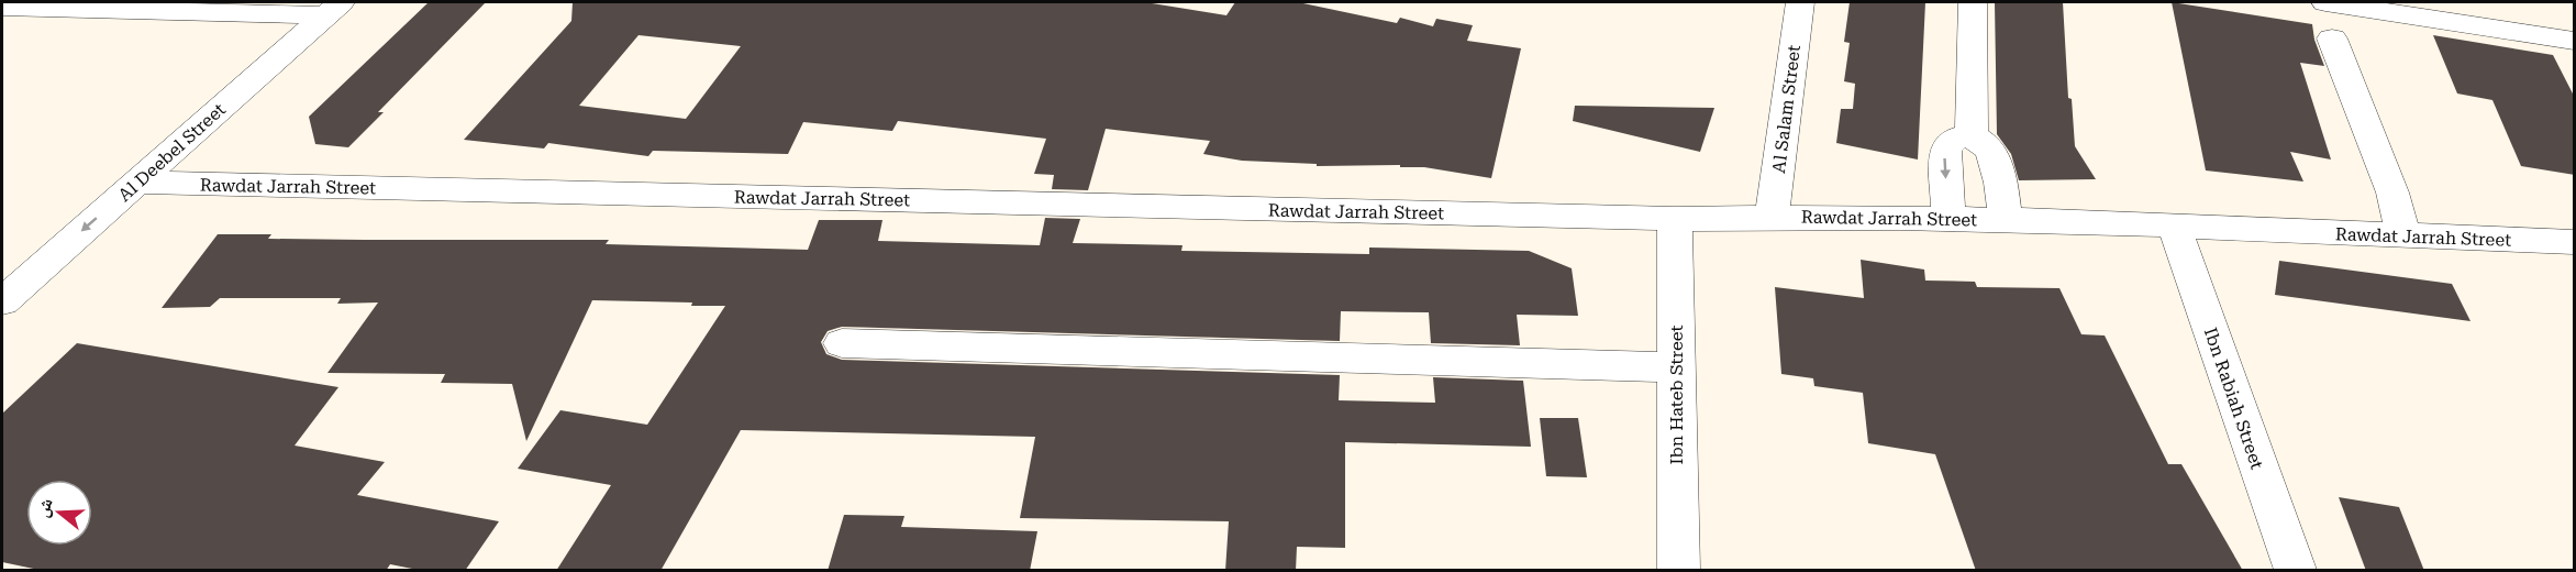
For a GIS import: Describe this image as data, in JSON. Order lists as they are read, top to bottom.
{
  "streets": {
    "street": [
      "Al Salam Street",
      "Al Deebel Street",
      "Rawdat Jarrah Street",
      "Ibn Hateb Street",
      "Ibn Rabiah Street"
    ]
  },
  "crossings": [
    ["Al Salam Street", "Rawdat Jarrah Street"],
    ["Al Deebel Street", "Rawdat Jarrah Street"],
    ["Rawdat Jarrah Street", "Ibn Hateb Street"],
    ["Rawdat Jarrah Street", "Ibn Rabiah Street"]
  ],
  "one_way": ["Al Deebel Street"],
  "north": "left"
}
